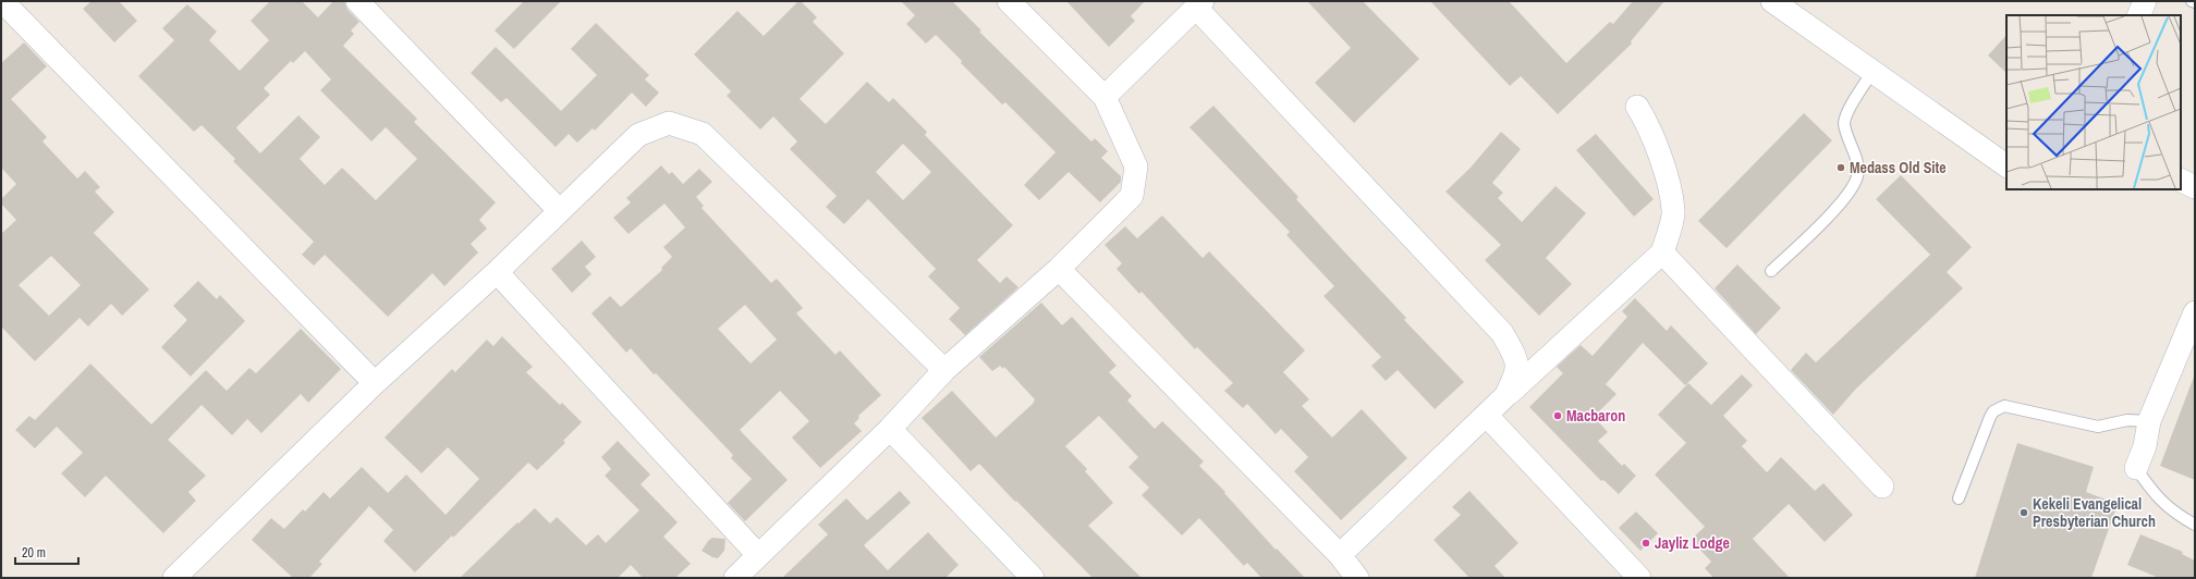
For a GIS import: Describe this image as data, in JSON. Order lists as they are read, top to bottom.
{
  "places": [
    "Medass Old Site",
    "Macbaron",
    "Kekeli Evangelical Presbyterian Church",
    "Jayliz Lodge"
  ],
  "scale_bar": "20 m"
}
